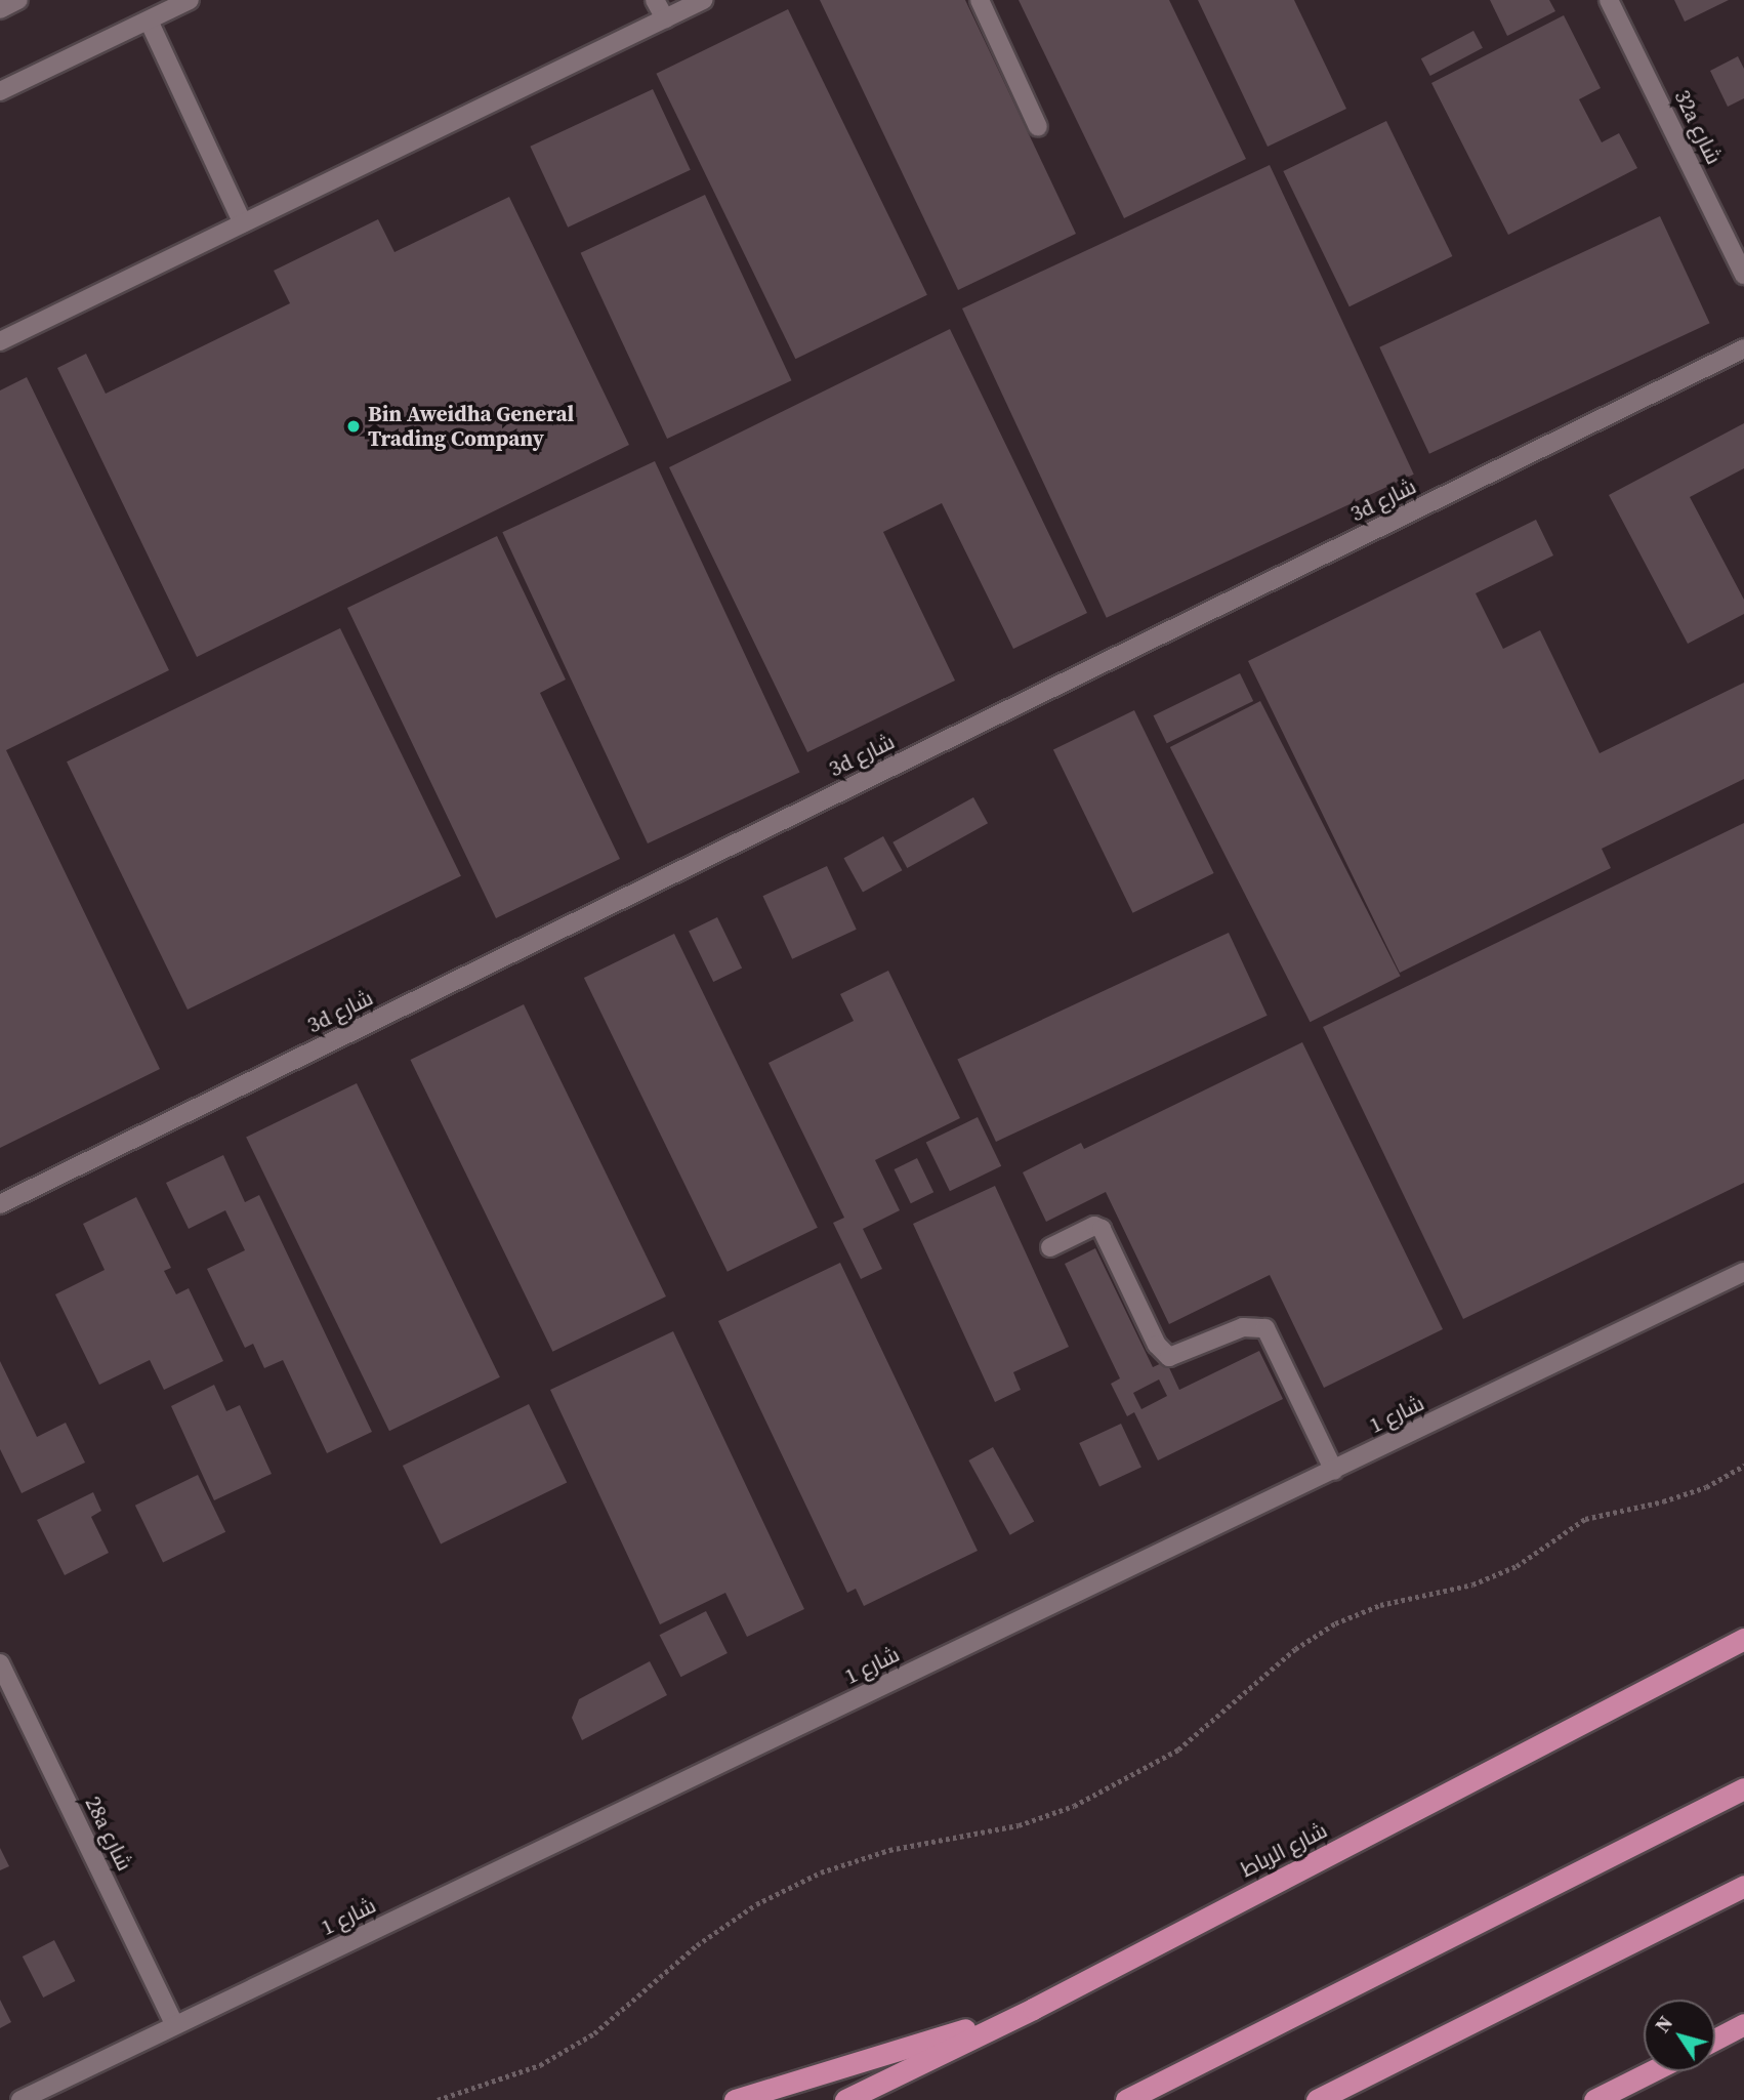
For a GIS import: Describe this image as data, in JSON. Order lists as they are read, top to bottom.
{
  "streets": {
    "highway": ["شارع الرباط"],
    "street": [
      "32a شارع",
      "3d شارع",
      "شارع 1",
      "28a شارع"
    ]
  },
  "crossings": [
    ["شارع 1", "28a شارع"]
  ],
  "places": ["Bin Aweidha General Trading Company"],
  "north": "top left"
}
